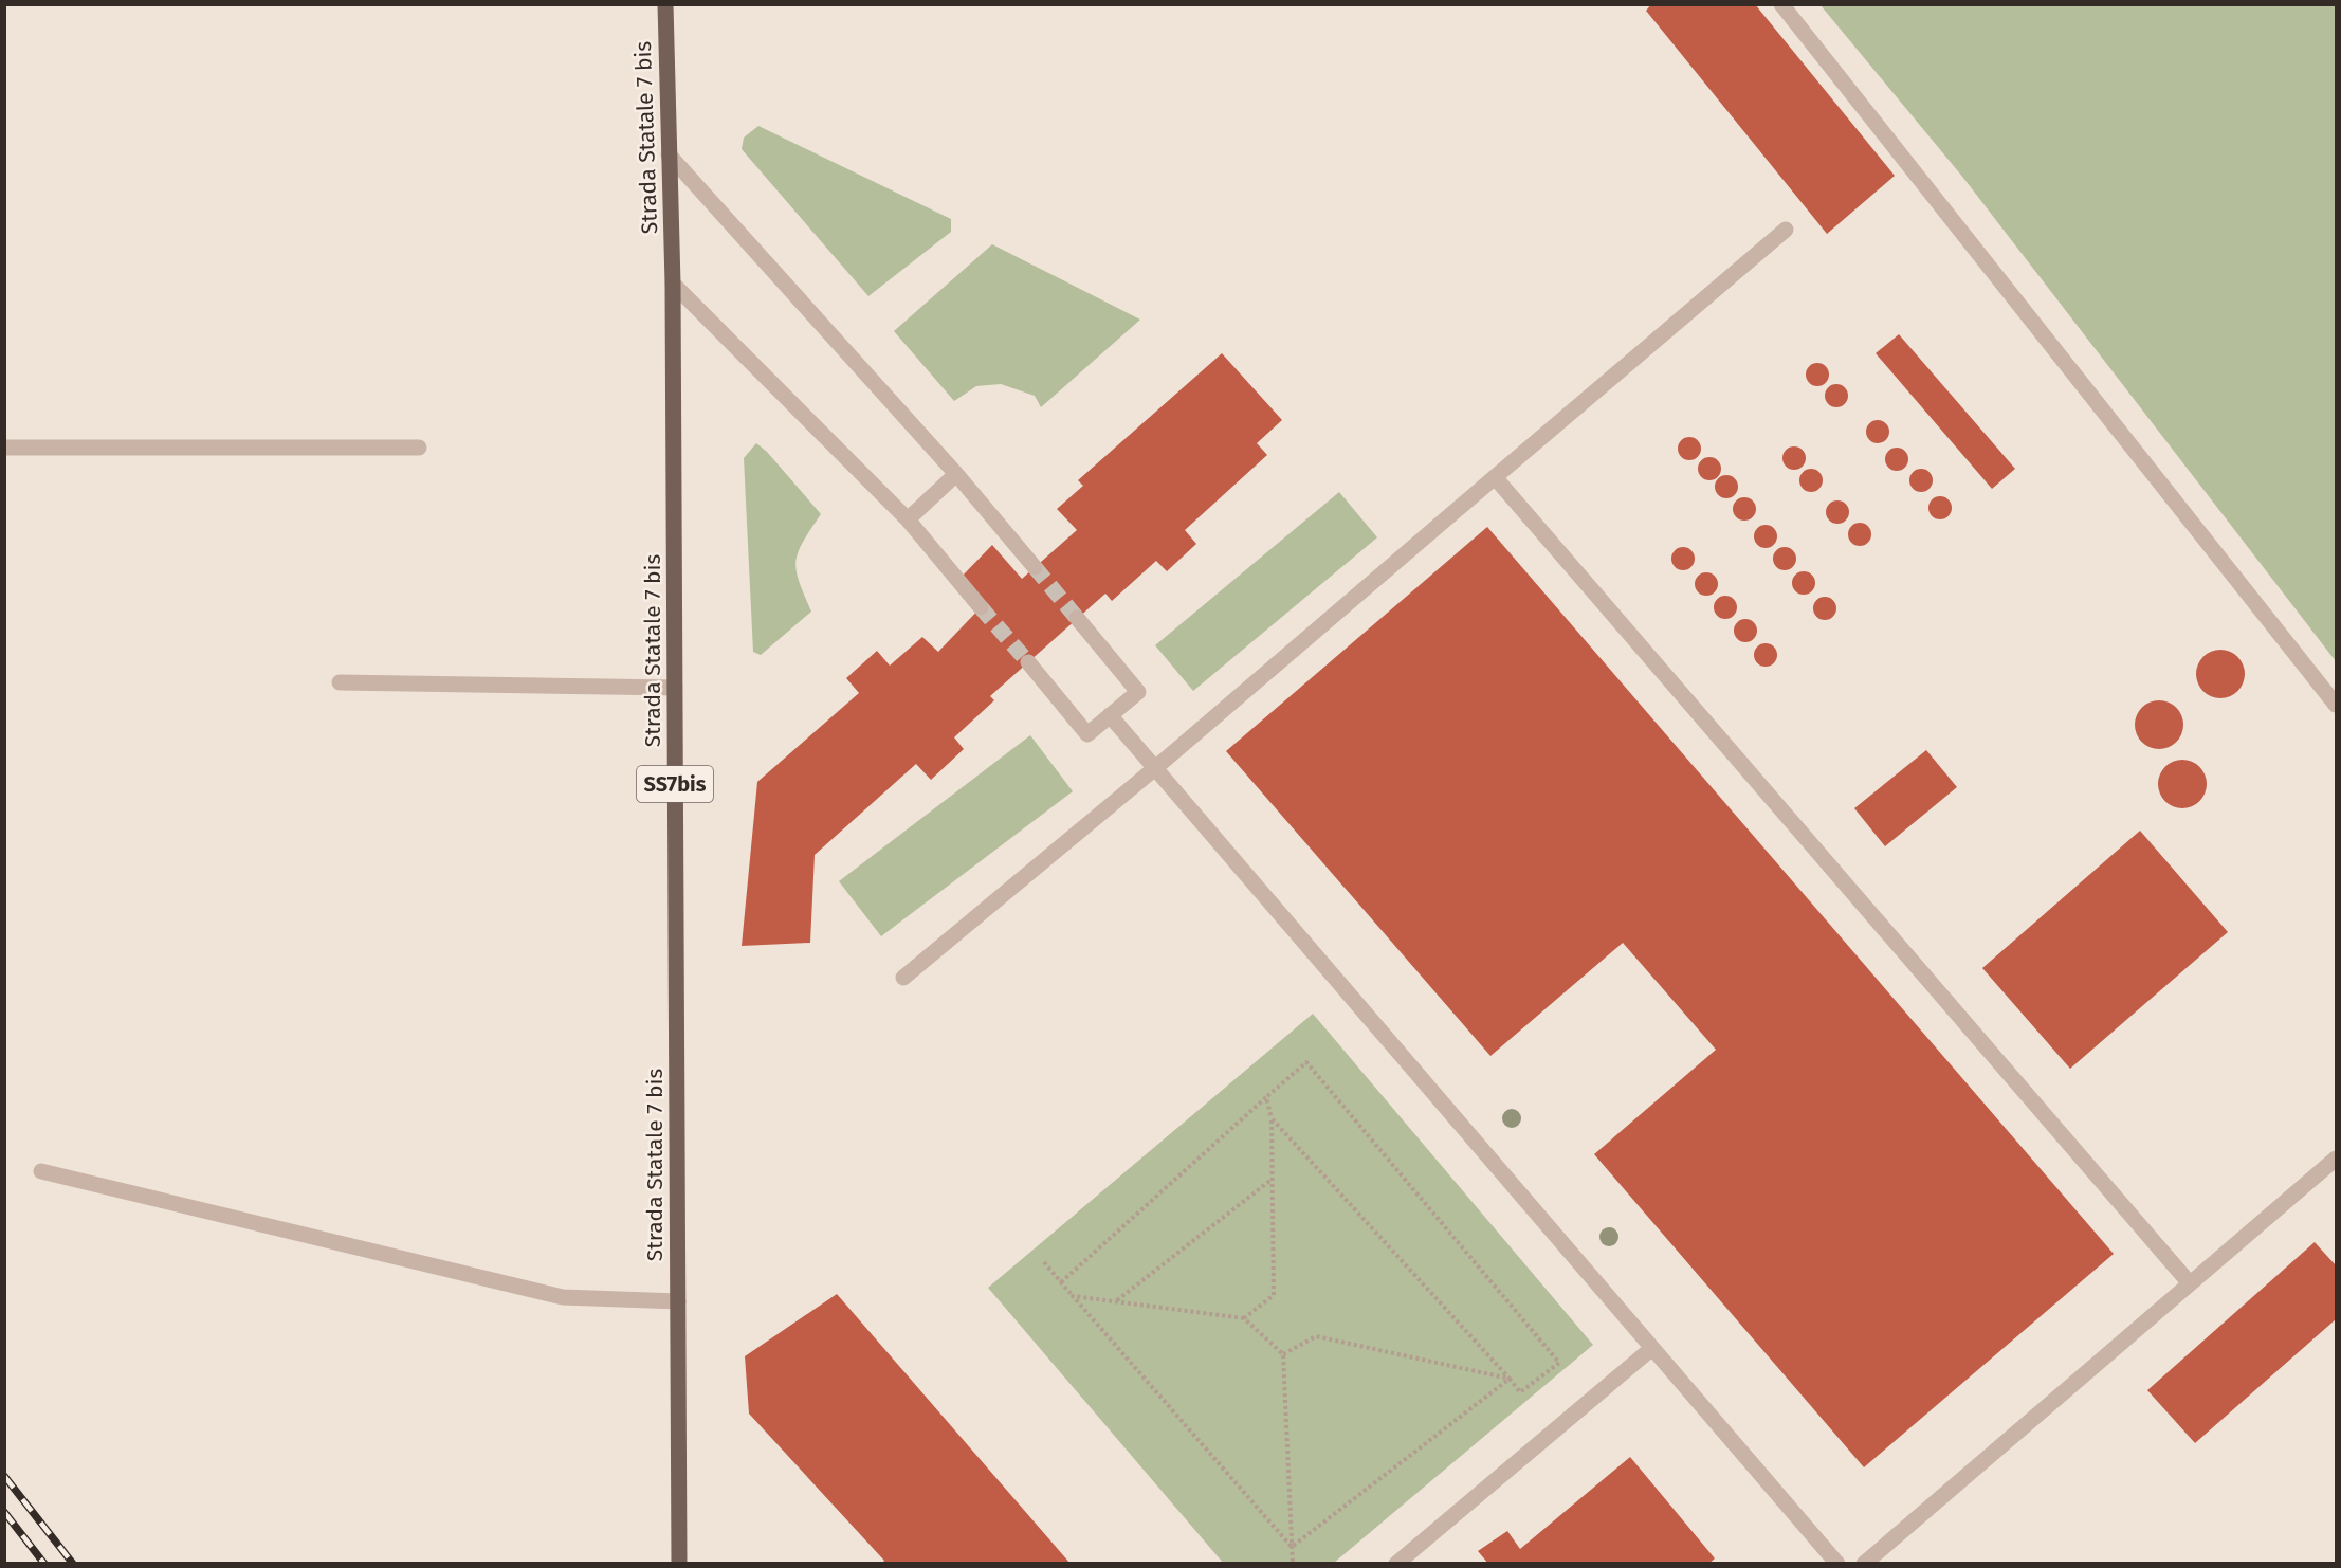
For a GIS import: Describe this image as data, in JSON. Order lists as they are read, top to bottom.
{
  "streets": {
    "main road": ["Strada Statale 7 bis", "SS7bis"]
  }
}
